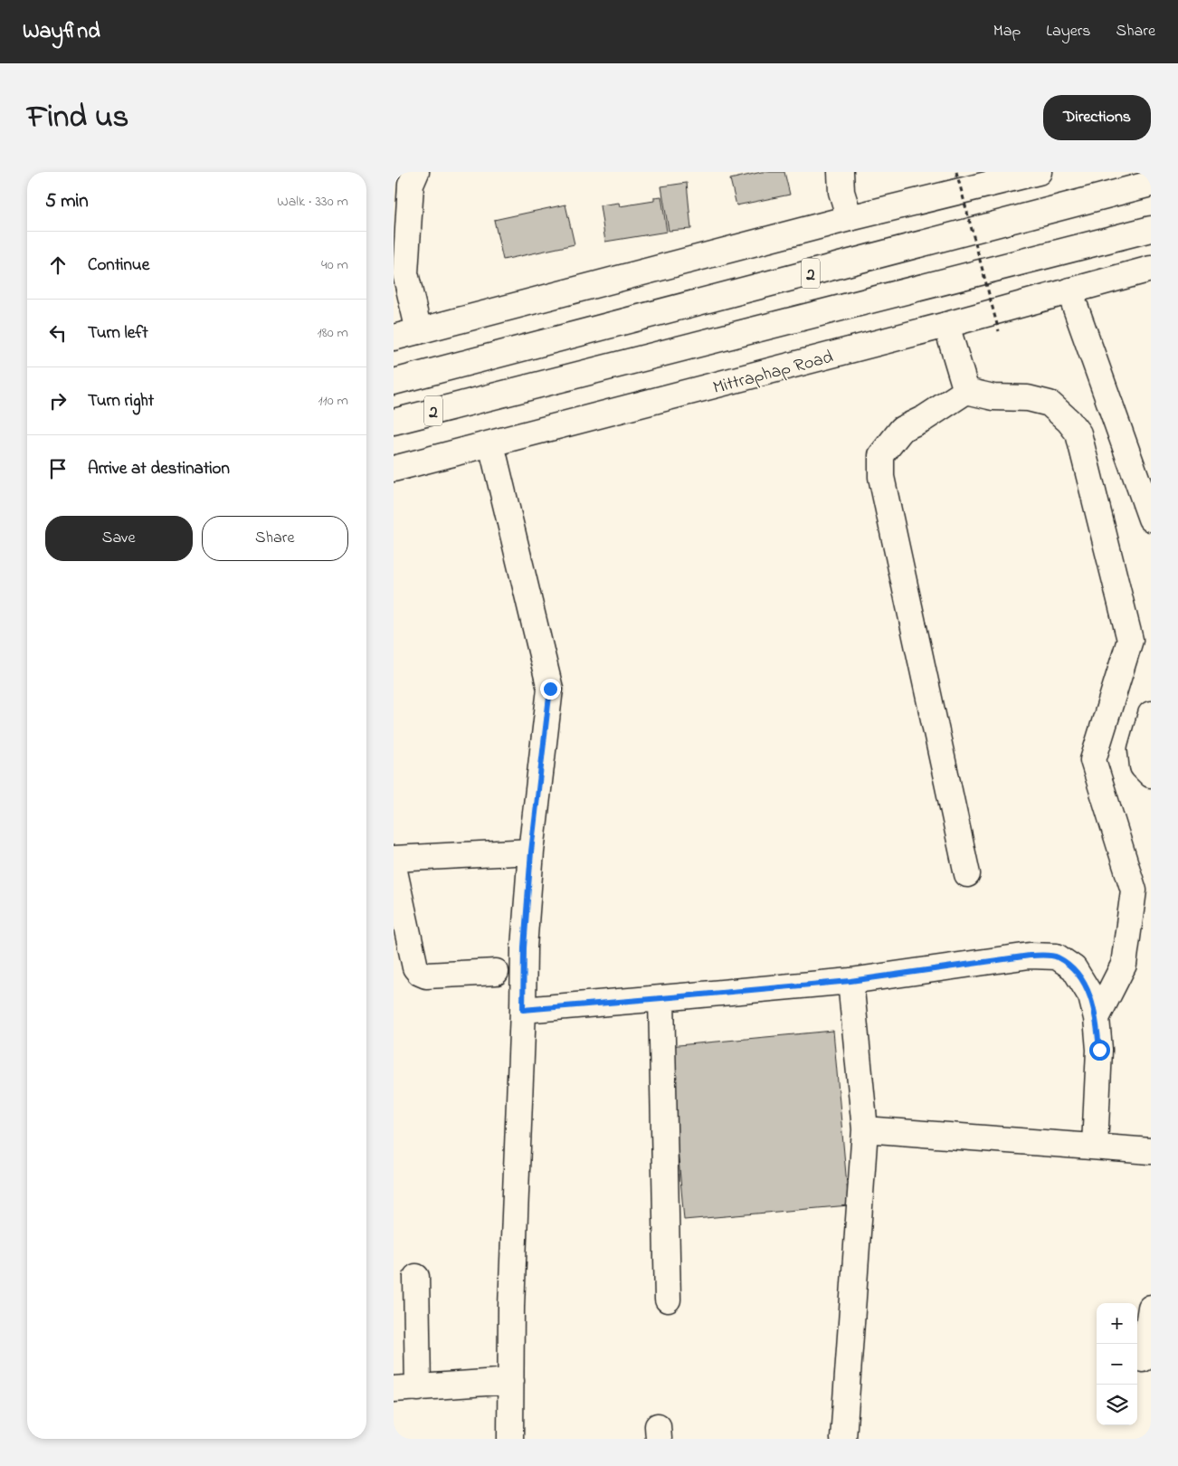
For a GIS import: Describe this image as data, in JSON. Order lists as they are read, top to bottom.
{
  "streets": {
    "main road": ["2", "Mittraphap Road"]
  },
  "page": {
    "header": "Wayfind",
    "nav": ["Map", "Layers", "Share"],
    "title": "Find us",
    "buttons": [
      "Directions",
      ["Save", "Share"]
    ],
    "heading": ["5 min", "Walk · 330 m"],
    "list": [
      ["Continue", "40 m"],
      ["Turn left", "180 m"],
      ["Turn right", "110 m"],
      "Arrive at destination"
    ],
    "map_buttons": ["+", "−"]
  }
}
